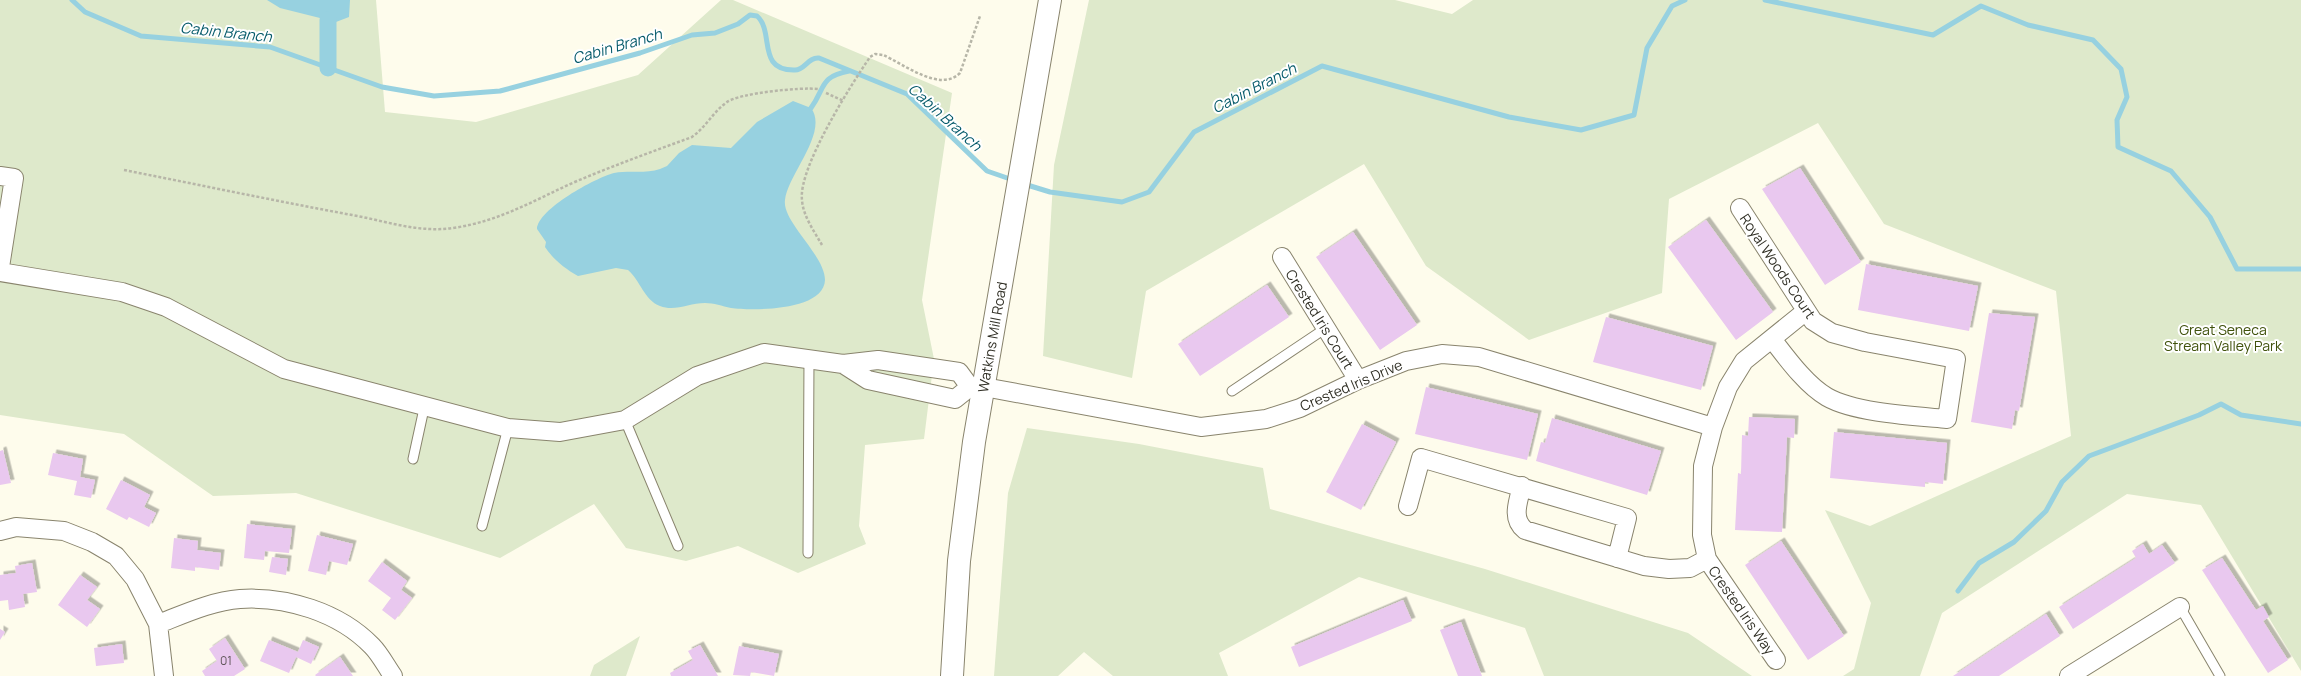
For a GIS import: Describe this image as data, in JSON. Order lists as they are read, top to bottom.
{
  "streets": {
    "street": [
      "Royal Woods Court",
      "Crested Iris Court",
      "Watkins Mill Road",
      "Crested Iris Drive",
      "Crested Iris Way"
    ]
  },
  "crossings": [
    ["Royal Woods Court", "Crested Iris Way"],
    ["Crested Iris Court", "Crested Iris Drive"],
    ["Watkins Mill Road", "Crested Iris Drive"],
    ["Crested Iris Drive", "Crested Iris Way"]
  ],
  "water": ["Cabin Branch"],
  "parks": ["Great Seneca Stream Valley Park"],
  "house_numbers": ["01"]
}
